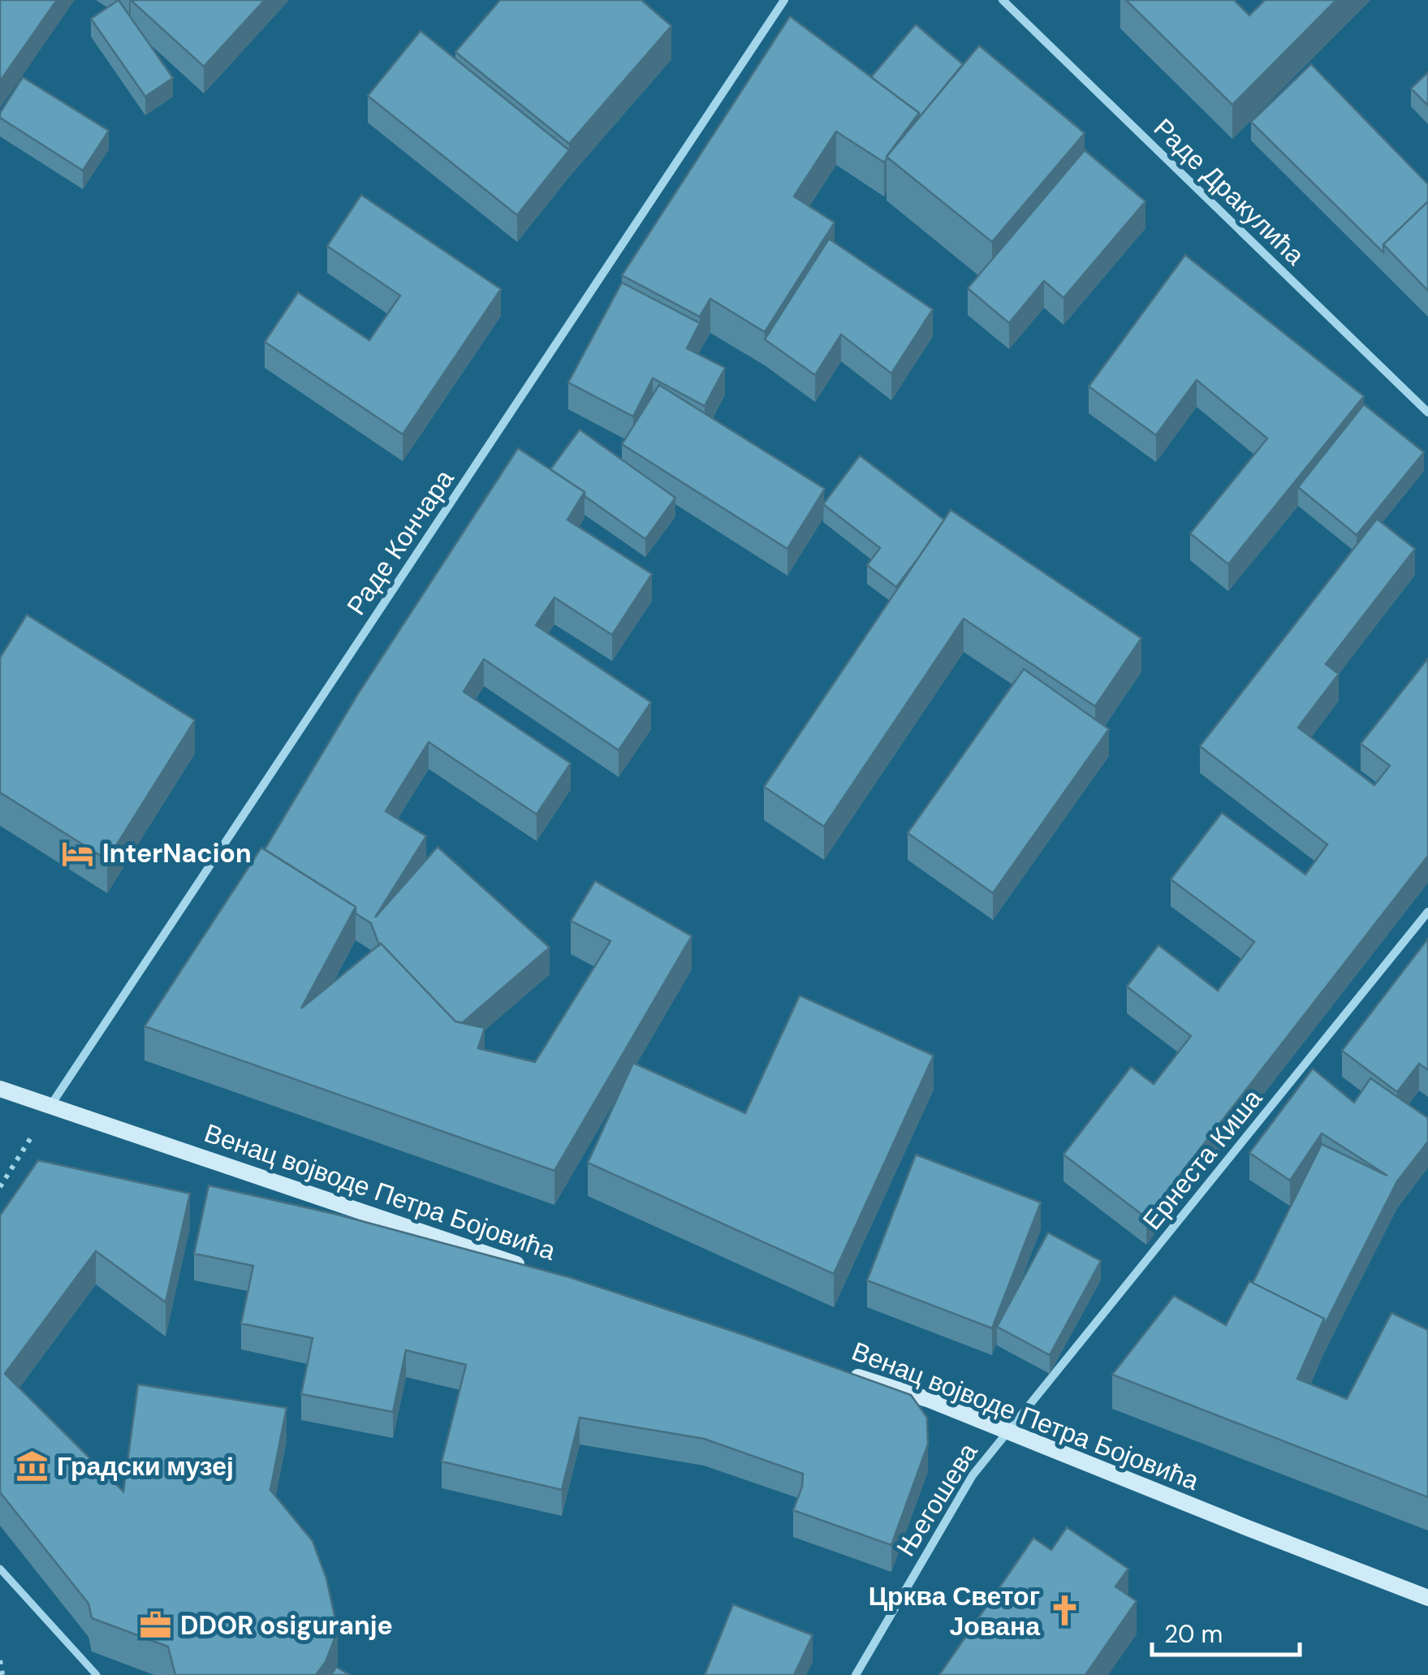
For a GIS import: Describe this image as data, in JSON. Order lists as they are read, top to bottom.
{
  "streets": {
    "main road": ["Венац војводе Петра Бојовића"],
    "street": [
      "Раде Дракулића",
      "Раде Кончара",
      "Ернеста Киша",
      "Његошева"
    ]
  },
  "crossings": [
    ["Раде Кончара", "Венац војводе Петра Бојовића"],
    ["Ернеста Киша", "Венац војводе Петра Бојовића"],
    ["Ернеста Киша", "Његошева"],
    ["Венац војводе Петра Бојовића", "Његошева"]
  ],
  "places": {
    "hotel": ["InterNacion"],
    "museum": ["Градски музеј"],
    "church": ["Црква Светог Јована"],
    "office": ["DDOR osiguranje"]
  },
  "scale_bar": "20 m"
}
